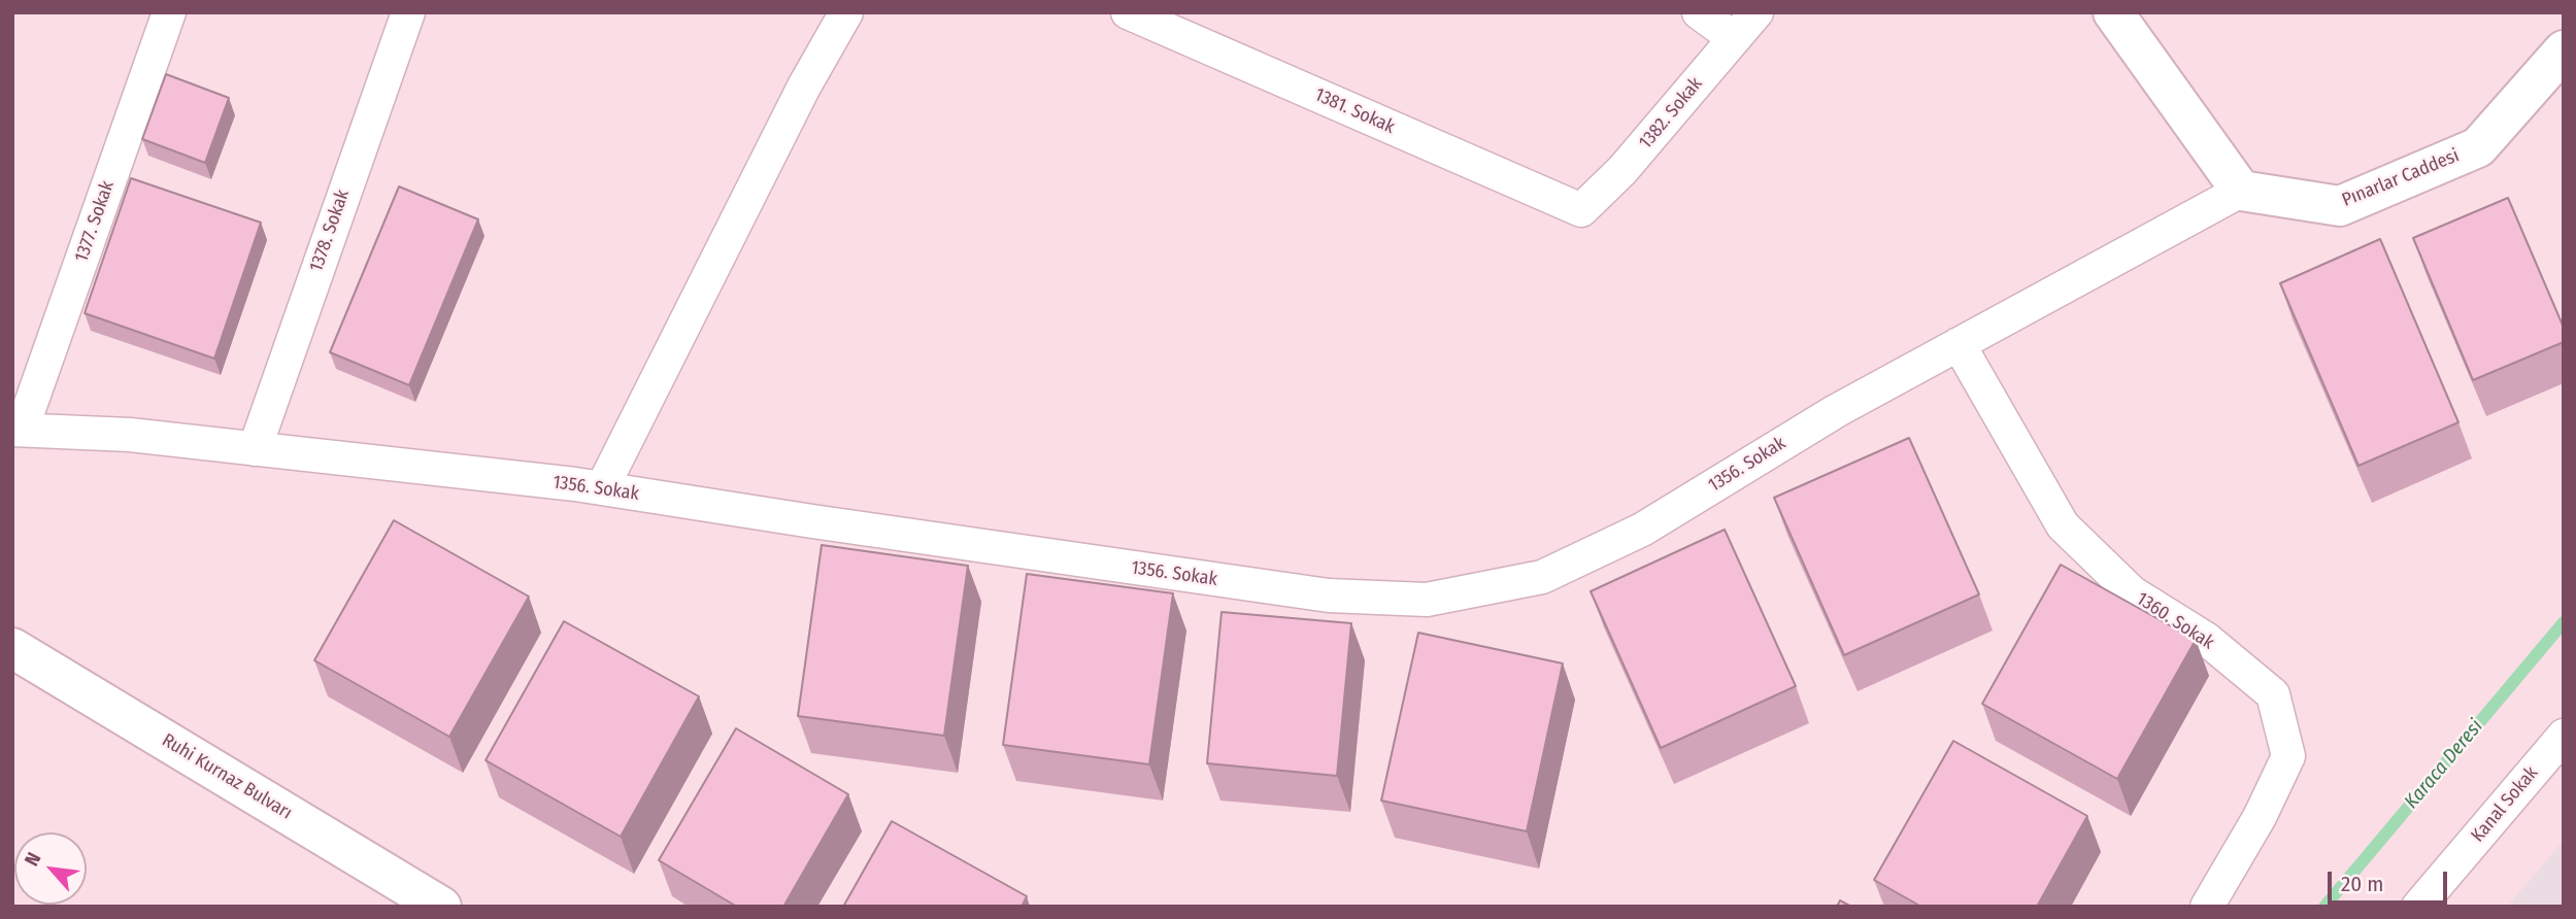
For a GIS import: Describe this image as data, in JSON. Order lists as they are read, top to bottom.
{
  "streets": {
    "street": [
      "1381. Sokak",
      "1382. Sokak",
      "Pınarlar Caddesi",
      "1377. Sokak",
      "1378. Sokak",
      "1356. Sokak",
      "1360. Sokak",
      "Ruhi Kurnaz Bulvarı",
      "Kanal Sokak"
    ]
  },
  "crossings": [
    ["1381. Sokak", "1382. Sokak"],
    ["Pınarlar Caddesi", "1356. Sokak"],
    ["1377. Sokak", "1356. Sokak"],
    ["1378. Sokak", "1356. Sokak"],
    ["1356. Sokak", "1360. Sokak"]
  ],
  "water": ["Karaca Deresi"],
  "scale_bar": "20 m",
  "north": "top left"
}
